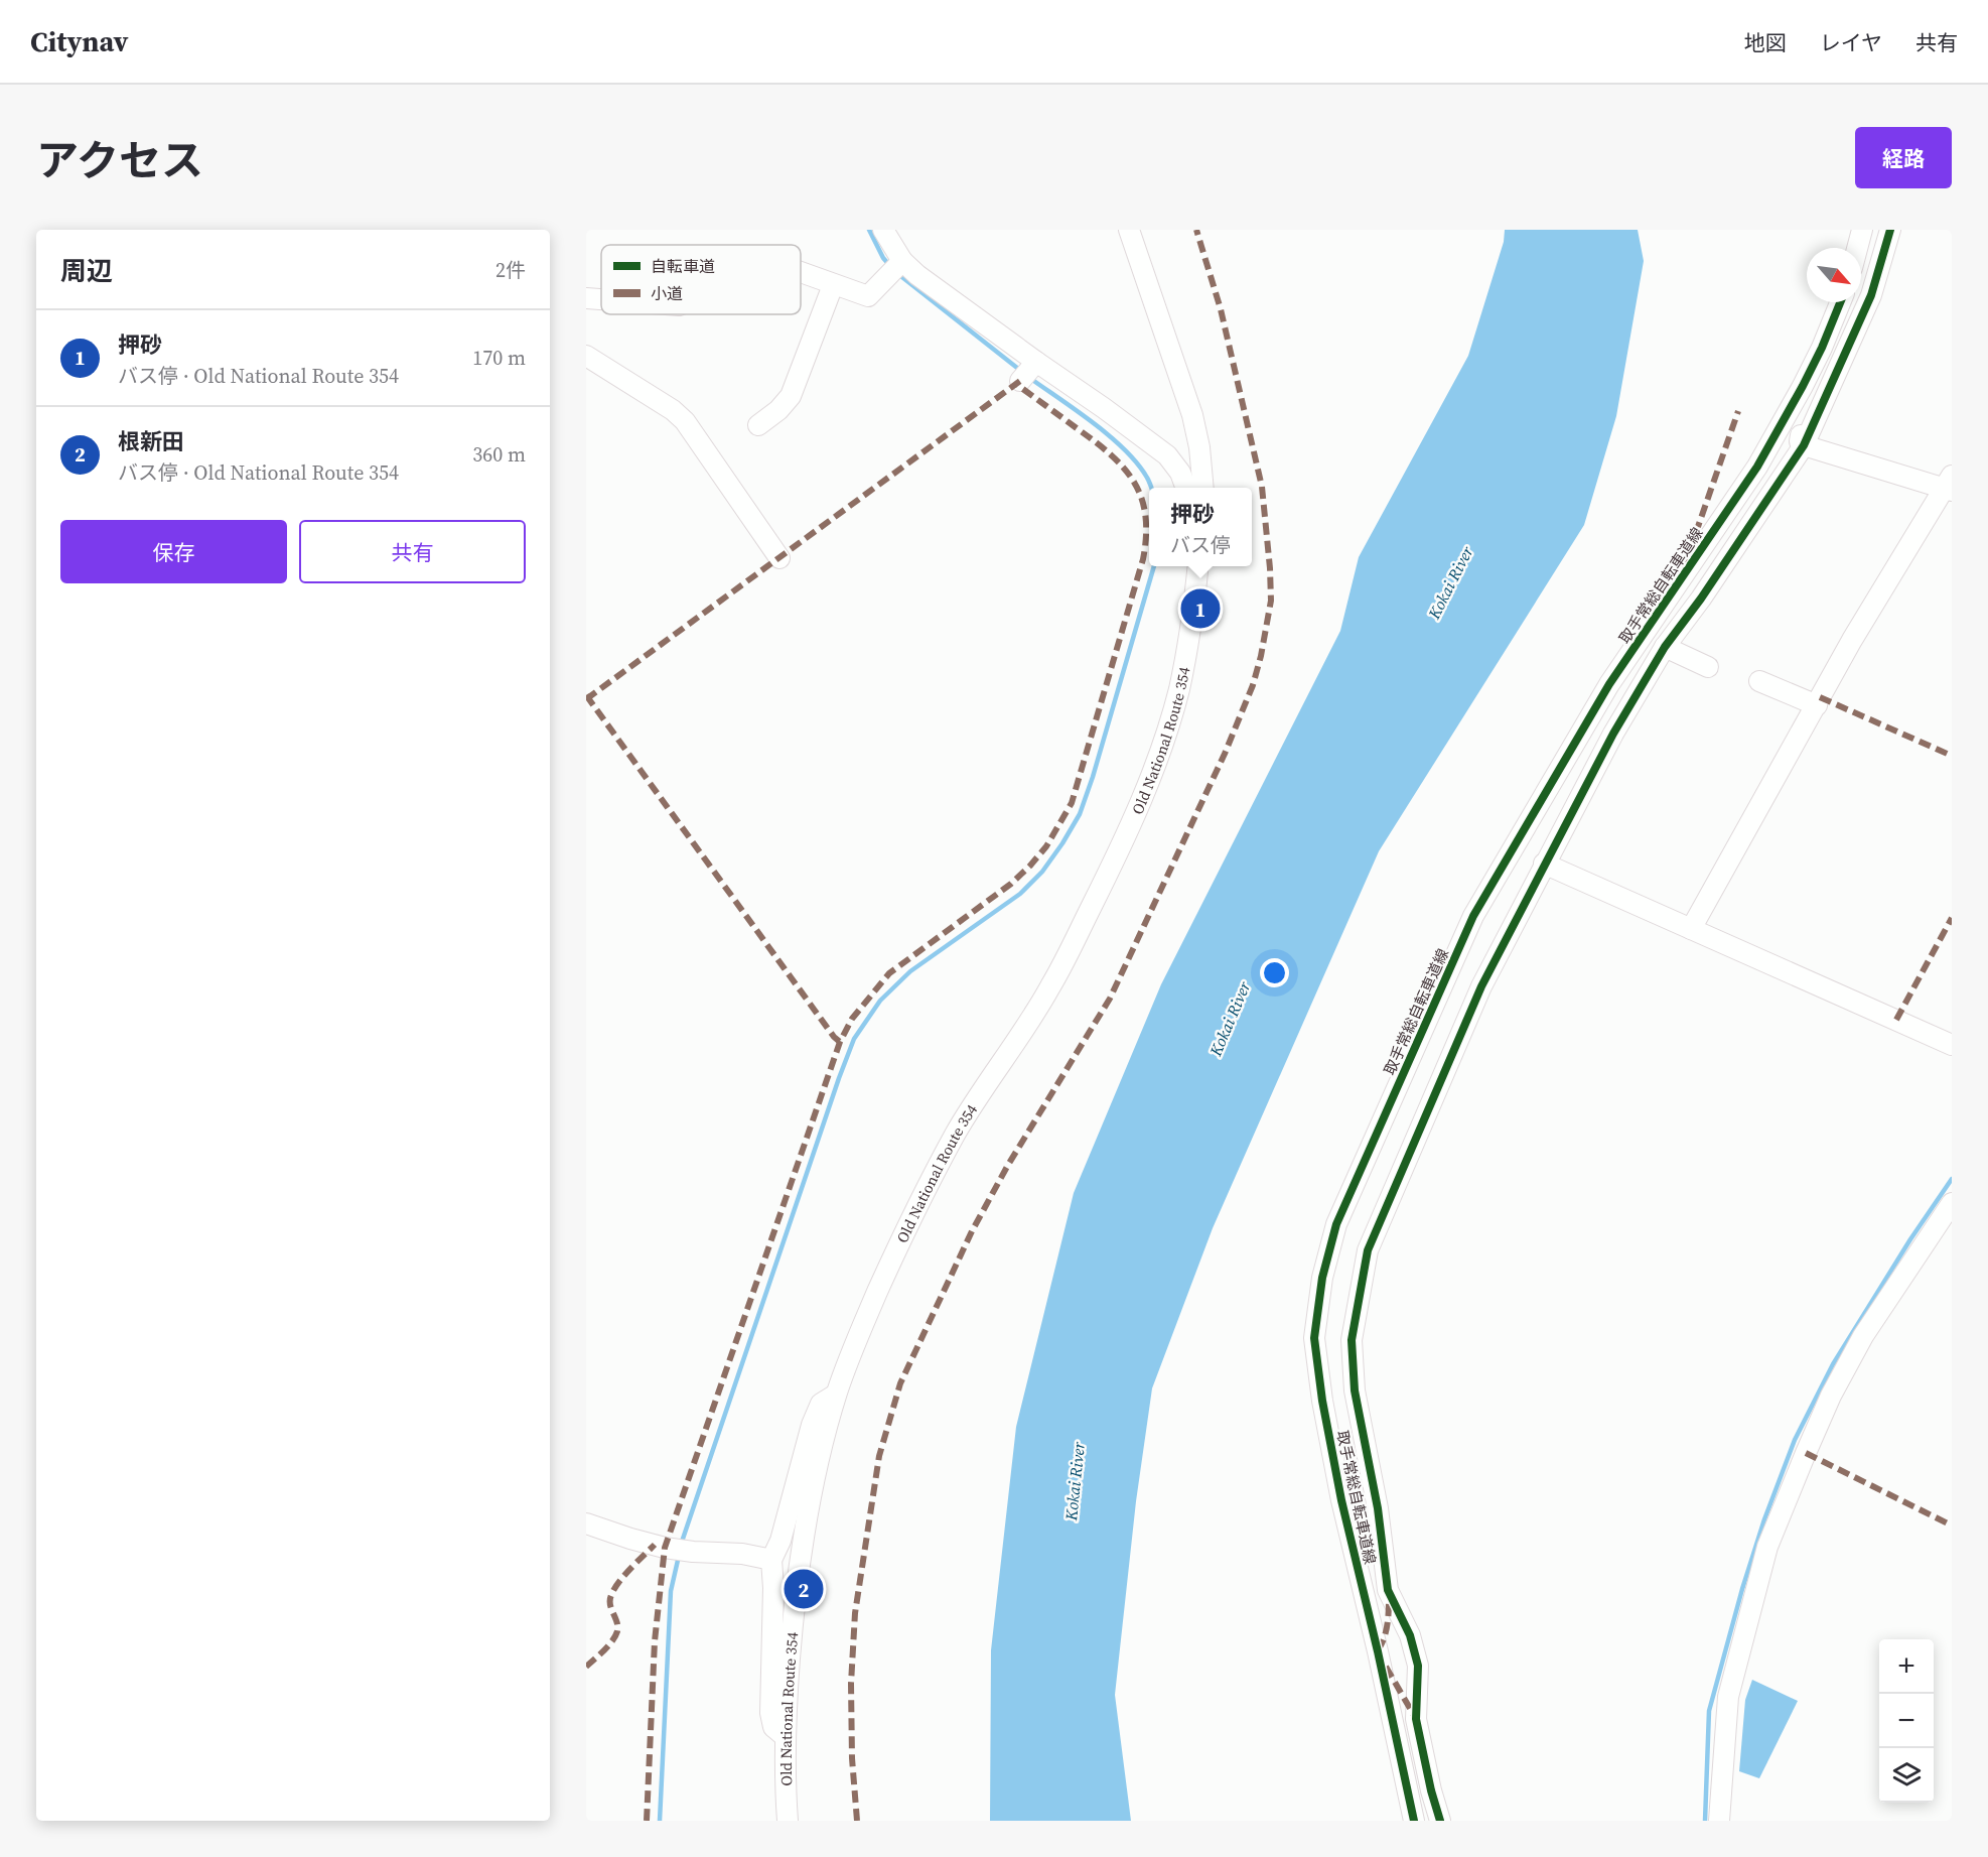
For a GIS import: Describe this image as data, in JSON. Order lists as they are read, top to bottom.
{
  "streets": {
    "street": ["取手常総自転車道線", "Old National Route 354"]
  },
  "water": ["Kokai River"],
  "legend": ["自転車道", "小道"],
  "north": "bottom right",
  "page": {
    "header": "Citynav",
    "nav": ["地図", "レイヤ", "共有"],
    "title": "アクセス",
    "buttons": [
      "経路",
      ["保存", "共有"]
    ],
    "heading": ["周辺", "2件"],
    "list": [
      {
        "mark": "1",
        "name": "押砂",
        "note": "バス停 · Old National Route 354",
        "value": "170 m"
      },
      {
        "mark": "2",
        "name": "根新田",
        "note": "バス停 · Old National Route 354",
        "value": "360 m"
      }
    ],
    "popup": ["押砂", "バス停"],
    "pins": ["1", "2"],
    "map_buttons": ["+", "−"]
  }
}
